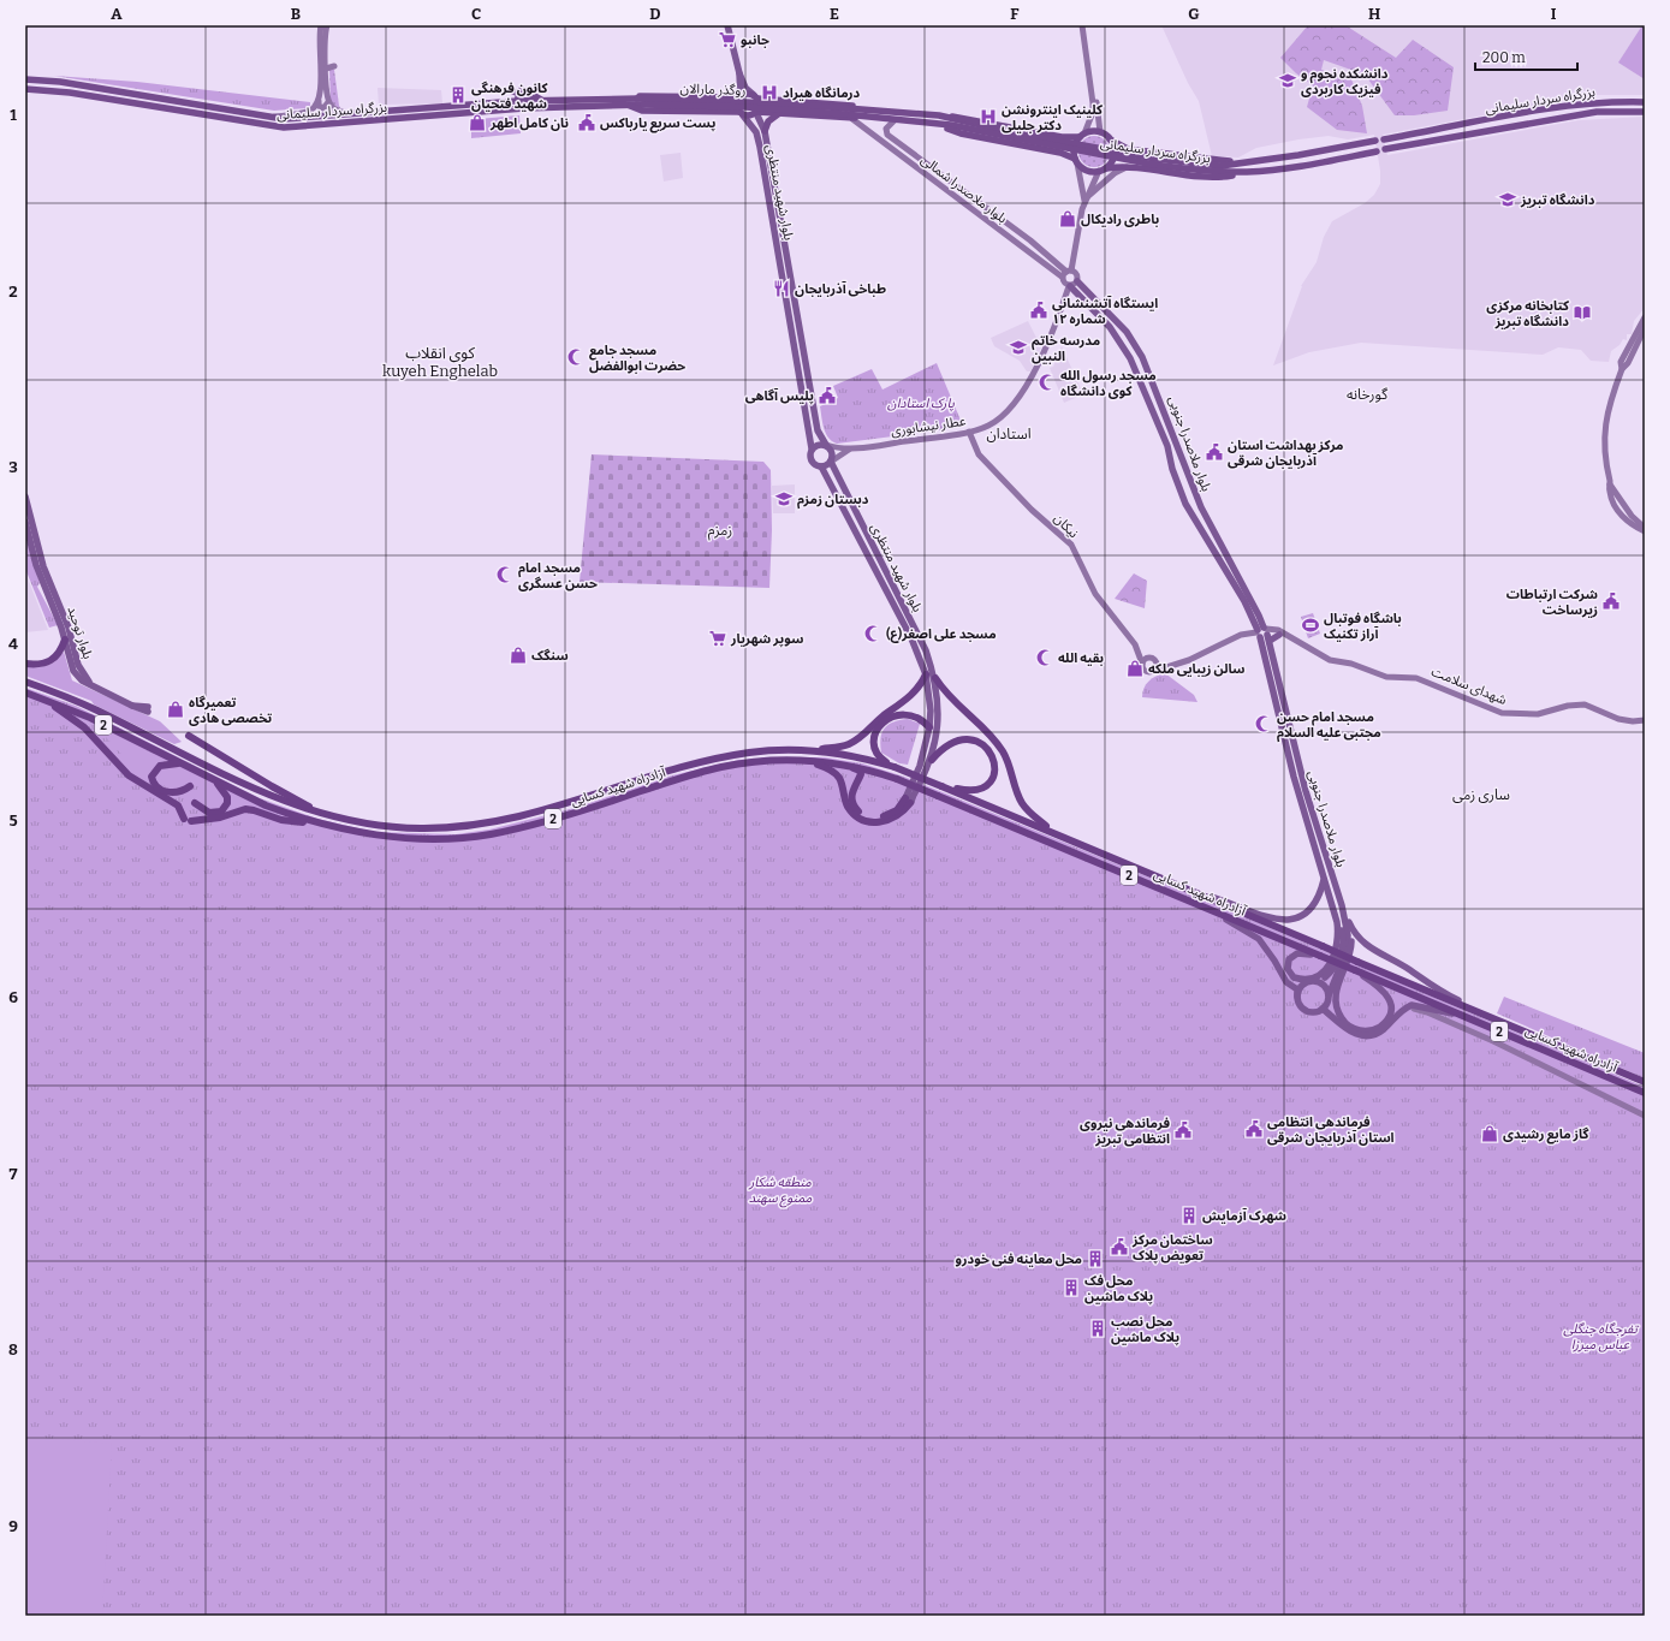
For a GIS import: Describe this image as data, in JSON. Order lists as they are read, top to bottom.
{
  "streets": {
    "highway": [
      "روگذر مارالان",
      "بزرگراه سردار سلیمانی",
      "2",
      "آزادراه شهید کسایی"
    ],
    "main road": [
      "بلوار ملاصدرا شمالی",
      "بلوار شهید منتظری",
      "عطار نیشابوری",
      "بلوار ملاصدرا جنوبی",
      "نیکان",
      "بلوار توحید",
      "شهدای سلامت"
    ]
  },
  "crossings": [
    ["روگذر مارالان", "بزرگراه سردار سلیمانی"],
    ["بزرگراه سردار سلیمانی", "بلوار ملاصدرا شمالی"],
    ["عطار نیشابوری", "بلوار ملاصدرا جنوبی"],
    ["عطار نیشابوری", "نیکان"],
    ["2", "آزادراه شهید کسایی"]
  ],
  "districts": [
    "کوی انقلاب kuyeh Enghelab",
    "گورخانه",
    "استادان",
    "زمزم",
    "ساری زمی"
  ],
  "parks": ["پارک استادان", "منطقه شکار ممنوع سهند", "تفرجگاه جنگلی عباس میرزا"],
  "places": {
    "supermarket": ["جانبو", "سوپر شهریار"],
    "school or university": [
      "دانشکده نجوم و فیزیک کاربردی",
      "دانشگاه تبریز",
      "مدرسه خاتم النبین",
      "دبستان زمزم"
    ],
    "hospital": ["درمانگاه هیراد", "کلینیک اینترونشن دکتر جلیلی"],
    "building": [
      "کانون فرهنگی شهید فتحیان",
      "شهرک آزمایش",
      "محل معاینه فنی خودرو",
      "محل فک پلاک ماشین",
      "محل نصب پلاک ماشین"
    ],
    "shop": [
      "نان کامل اطهر",
      "باطری رادیکال",
      "سنگک",
      "سالن زیبایی ملکه",
      "تعمیرگاه تخصصی هادی",
      "گاز مایع رشیدی"
    ],
    "public building": [
      "پست سریع یارباکس",
      "ایستگاه آتشنشانی شماره ۱۲",
      "پلیس آگاهی",
      "مرکز بهداشت استان آذربایجان شرقی",
      "شرکت ارتباطات زیرساخت",
      "فرماندهی انتظامی استان آذربایجان شرقی",
      "فرماندهی نیروی انتظامی تبریز",
      "ساختمان مرکز تعویض پلاک"
    ],
    "restaurant": ["طباخی آذربایجان"],
    "library": ["کتابخانه مرکزی دانشگاه تبریز"],
    "mosque": [
      "مسجد جامع حضرت ابوالفضل",
      "مسجد رسول الله کوی دانشگاه",
      "مسجد امام حسن عسگری",
      "مسجد علی اصغر(ع)",
      "بقیه الله",
      "مسجد امام حسن مجتبی علیه السلام"
    ],
    "sports": ["باشگاه فوتبال آراز تکنیک"]
  },
  "scale_bar": "200 m",
  "grid": {
    "columns": [
      "A",
      "B",
      "C",
      "D",
      "E",
      "F",
      "G",
      "H",
      "I"
    ],
    "rows": [
      "1",
      "2",
      "3",
      "4",
      "5",
      "6",
      "7",
      "8",
      "9"
    ]
  }
}
